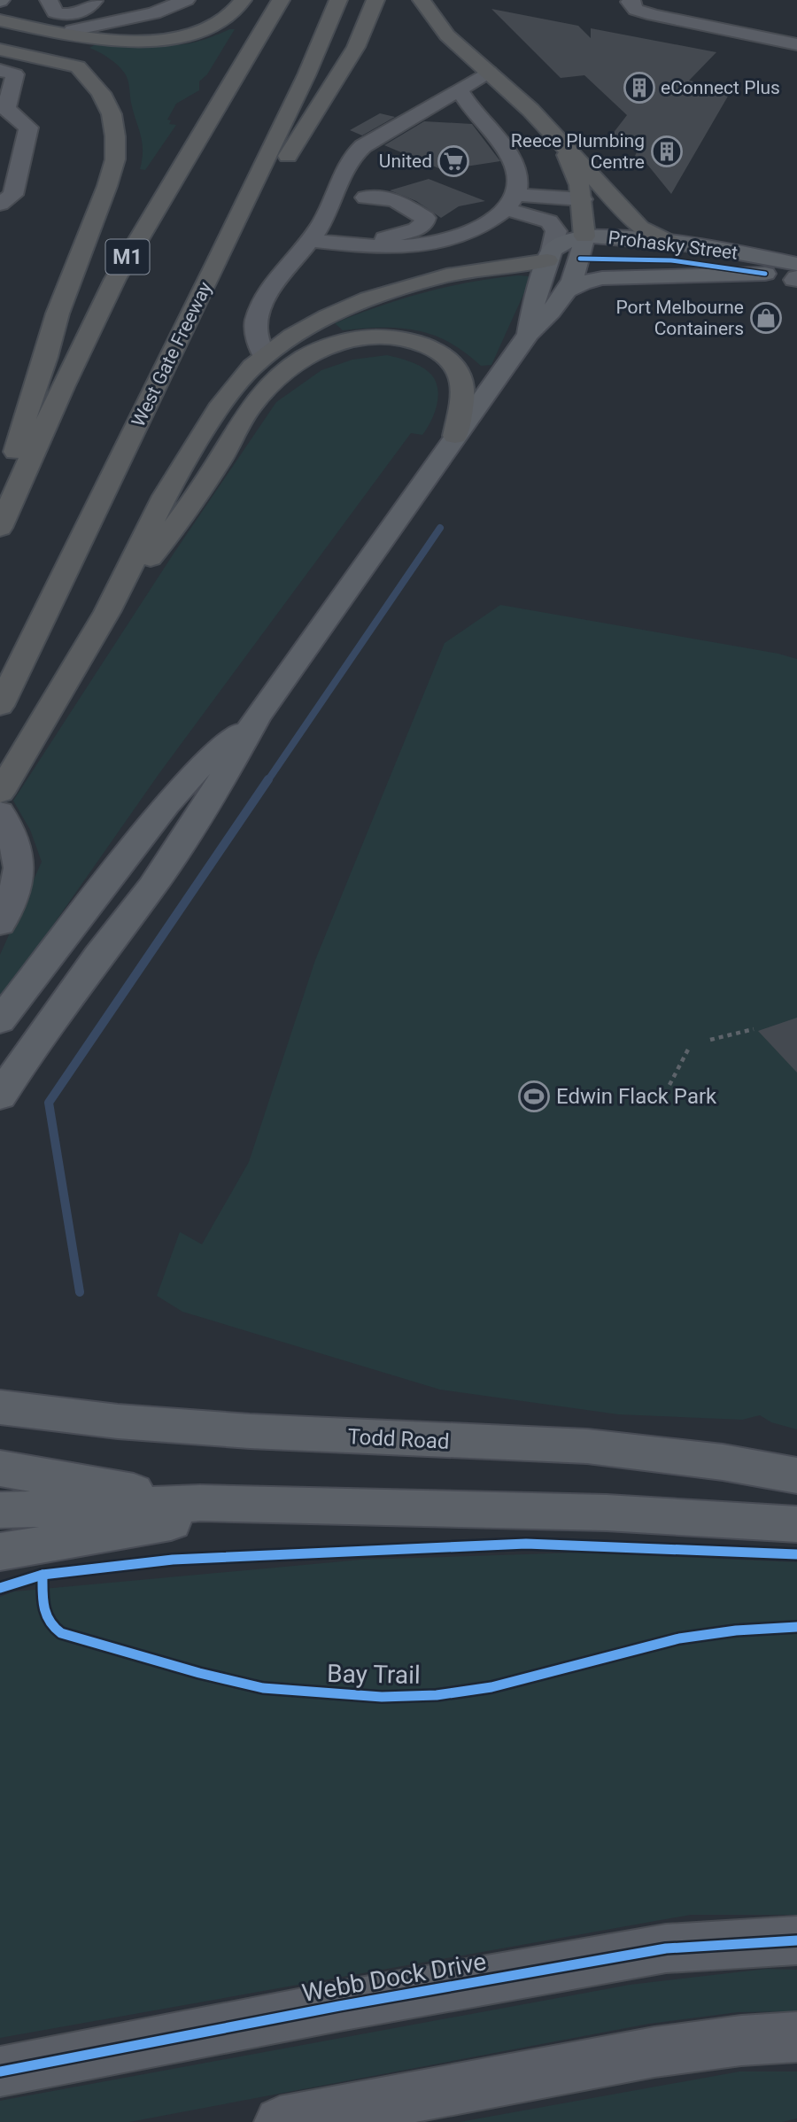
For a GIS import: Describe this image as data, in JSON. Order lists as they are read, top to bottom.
{
  "streets": {
    "highway": ["M1", "West Gate Freeway"],
    "main road": ["Prohasky Street", "Todd Road"],
    "street": ["Webb Dock Drive"],
    "cycle path": ["Bay Trail"]
  },
  "places": {
    "building": ["eConnect Plus", "Reece Plumbing Centre"],
    "supermarket": ["United"],
    "shop": ["Port Melbourne Containers"],
    "sports": ["Edwin Flack Park"]
  }
}
